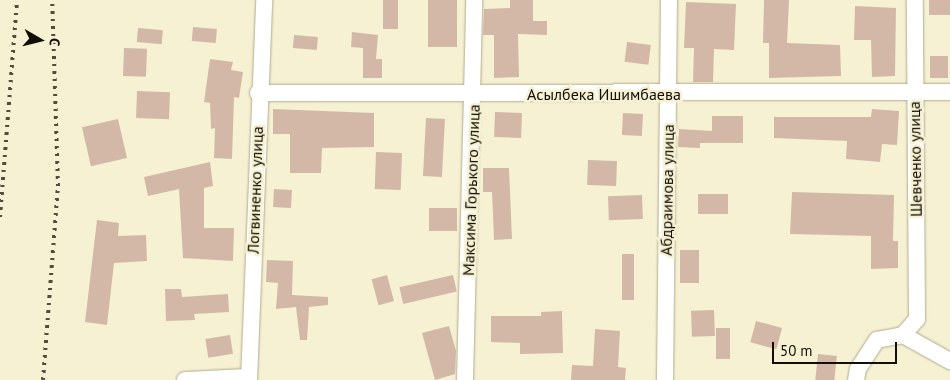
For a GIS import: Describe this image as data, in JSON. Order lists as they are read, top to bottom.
{
  "streets": {
    "street": [
      "Асылбека Ишимбаева",
      "Шевченко улица",
      "Логвиненко улица",
      "Максима Горького улица",
      "Абдраимова улица"
    ]
  },
  "crossings": [
    ["Асылбека Ишимбаева", "Шевченко улица"],
    ["Асылбека Ишимбаева", "Логвиненко улица"],
    ["Асылбека Ишимбаева", "Максима Горького улица"],
    ["Асылбека Ишимбаева", "Абдраимова улица"]
  ],
  "scale_bar": "50 m",
  "north": "right"
}
